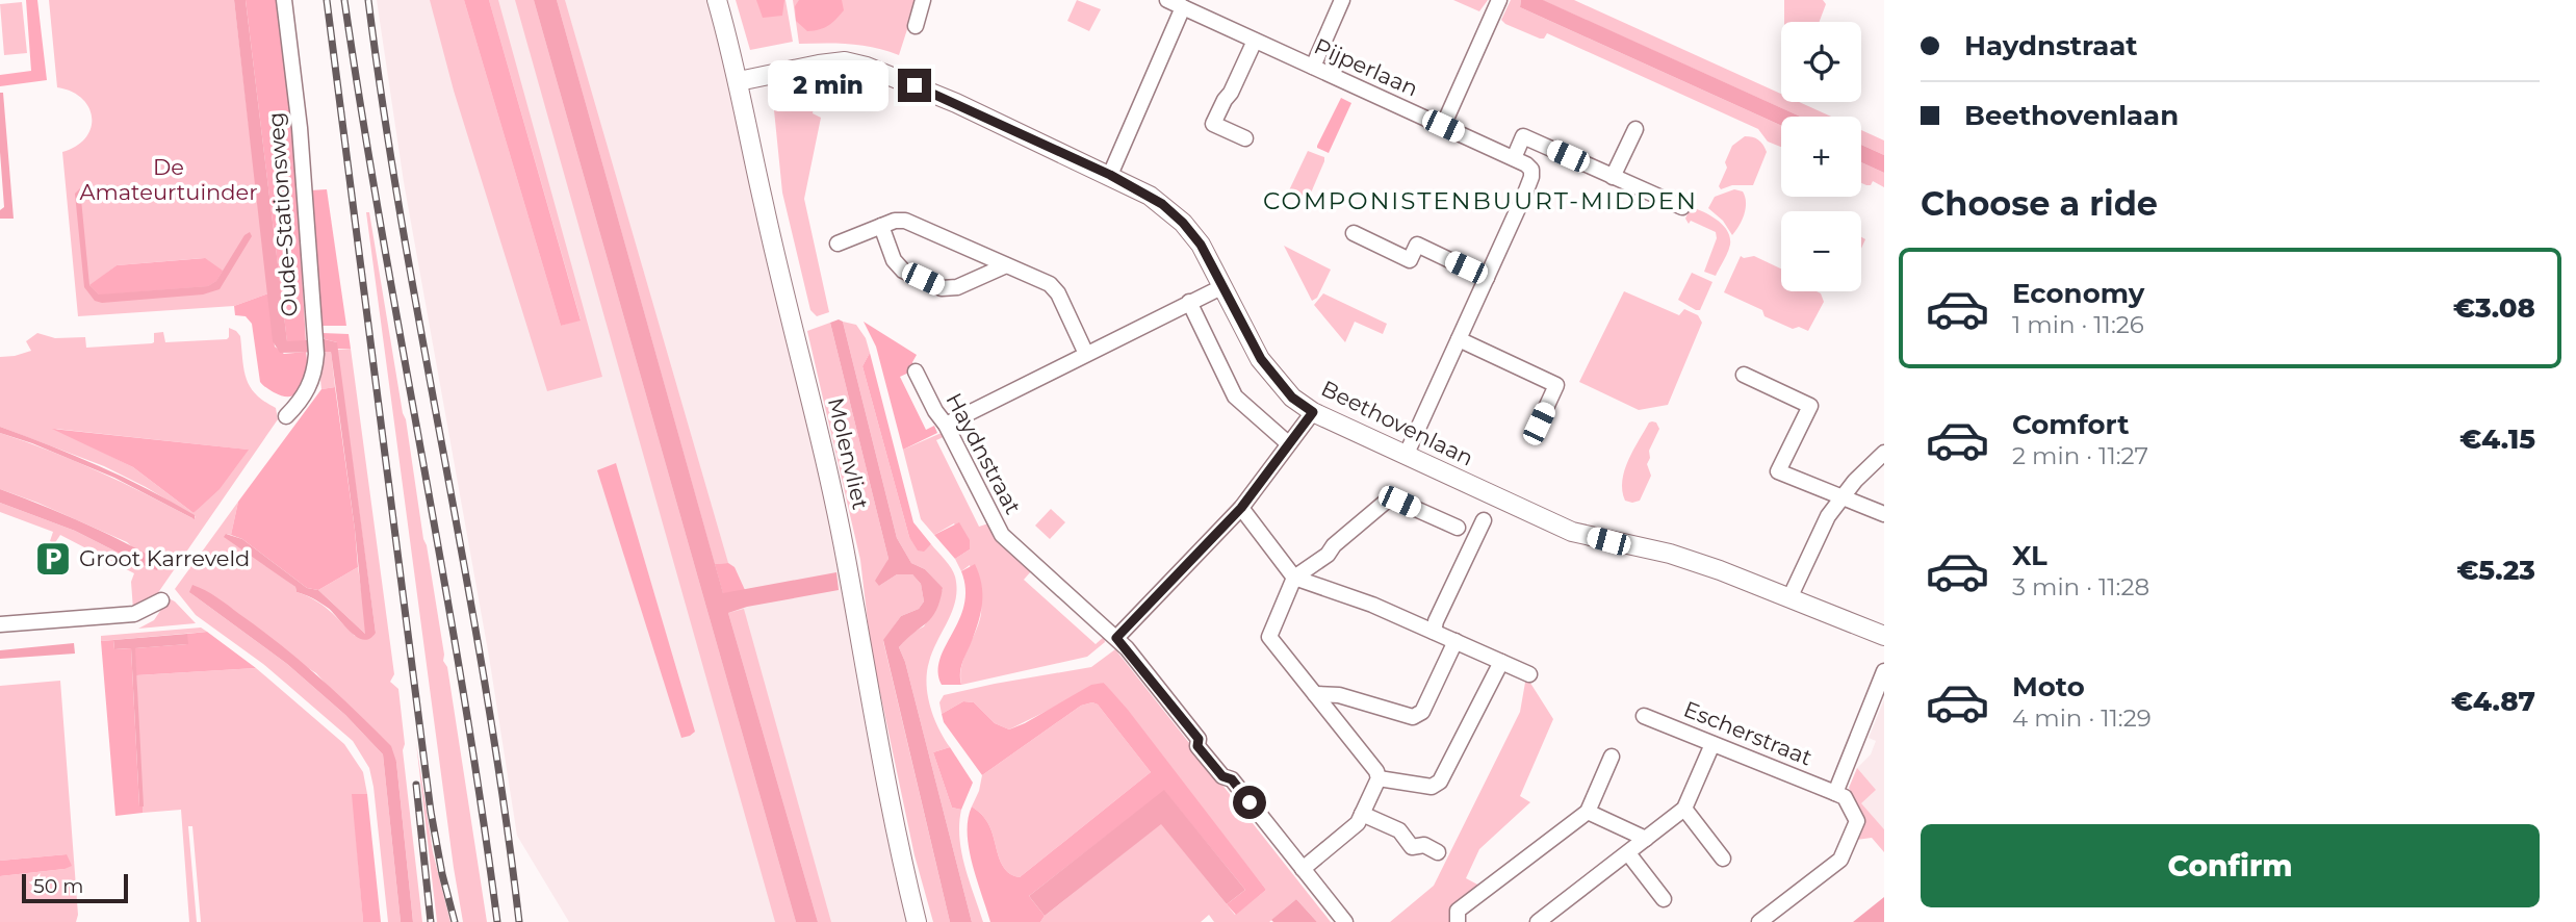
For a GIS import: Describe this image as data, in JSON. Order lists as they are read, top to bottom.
{
  "streets": {
    "street": [
      "Pijperlaan",
      "Oude-Stationsweg",
      "Beethovenlaan",
      "Molenvliet",
      "Haydnstraat",
      "Escherstraat"
    ]
  },
  "crossings": [
    ["Beethovenlaan", "Molenvliet"]
  ],
  "districts": ["COMPONISTENBUURT-MIDDEN"],
  "parks": ["De Amateurtuinder"],
  "places": {
    "parking": ["Groot Karreveld"]
  },
  "scale_bar": "50 m",
  "page": {
    "banner": ["Haydnstraat", "Beethovenlaan"],
    "map_buttons": ["+", "−"],
    "bubble": "2 min",
    "heading": "Choose a ride",
    "list": [
      {
        "name": "Economy",
        "note": "1 min · 11:26",
        "value": "€3.08"
      },
      {
        "name": "Comfort",
        "note": "2 min · 11:27",
        "value": "€4.15"
      },
      {
        "name": "XL",
        "note": "3 min · 11:28",
        "value": "€5.23"
      },
      {
        "name": "Moto",
        "note": "4 min · 11:29",
        "value": "€4.87"
      }
    ],
    "buttons": "Confirm",
    "scale": "50 m"
  }
}
